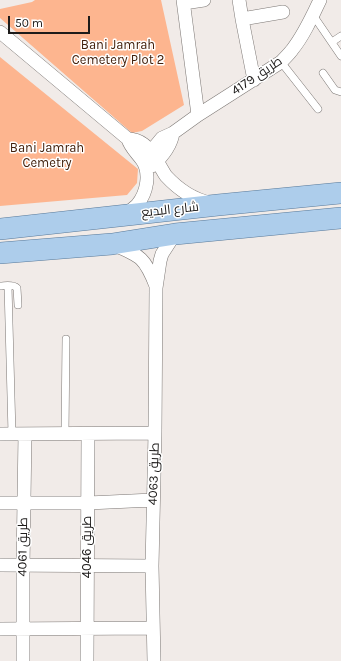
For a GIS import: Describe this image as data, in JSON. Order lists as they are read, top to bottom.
{
  "streets": {
    "main road": ["شارع البديع"],
    "street": [
      "طريق 4179",
      "طريق 4063",
      "طريق 4061",
      "طريق 4046"
    ]
  },
  "crossings": [
    ["شارع البديع", "طريق 4063"]
  ],
  "parks": ["Bani Jamrah Cemetery Plot 2", "Bani Jamrah Cemetry"],
  "scale_bar": "50 m"
}
